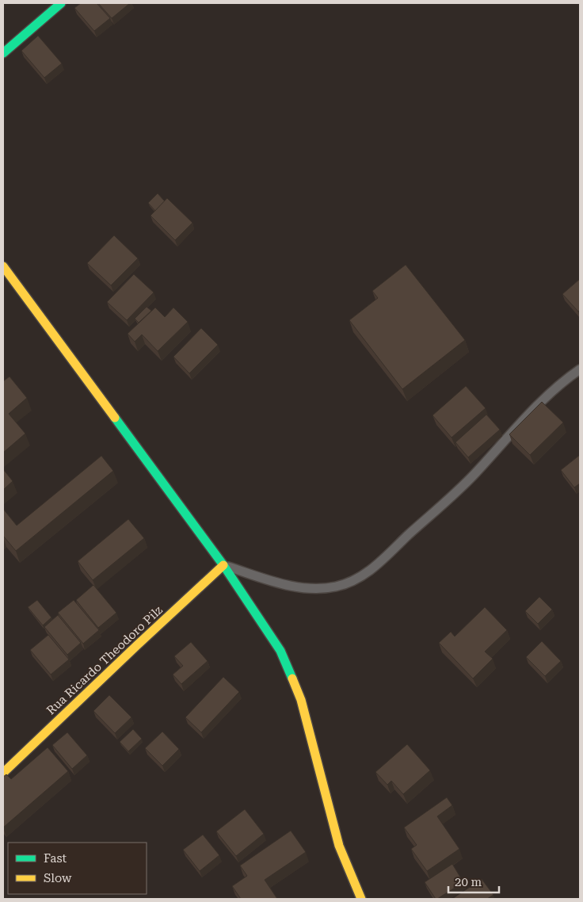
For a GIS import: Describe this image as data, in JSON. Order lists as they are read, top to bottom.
{
  "streets": {
    "main road": ["Rua Ricardo Theodoro Pilz"]
  },
  "legend": ["Fast", "Slow"],
  "scale_bar": "20 m"
}
